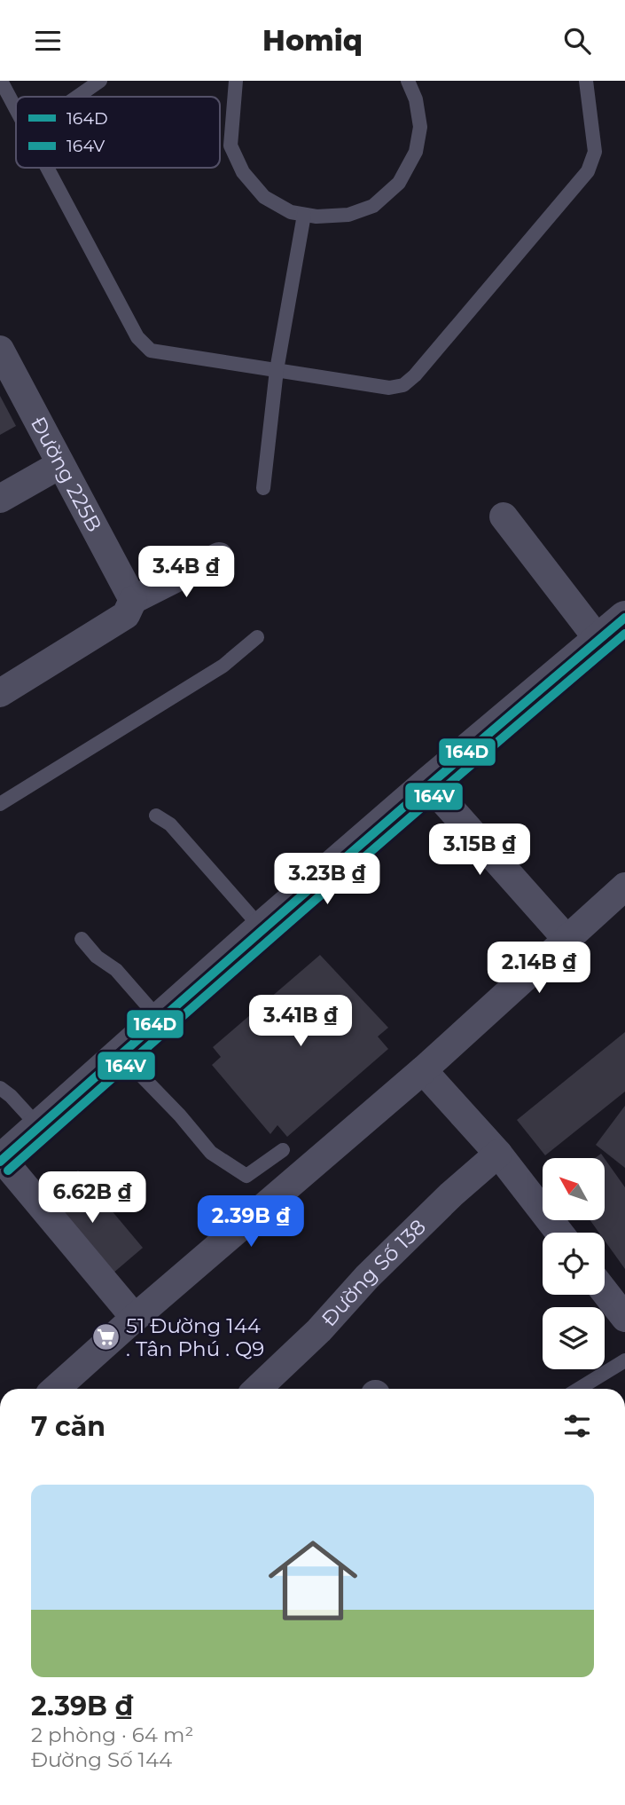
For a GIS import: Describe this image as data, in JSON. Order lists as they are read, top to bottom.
{
  "streets": {
    "street": ["Đường 225B", "Đường Số 138"]
  },
  "places": {
    "supermarket": ["51 Đường 144 . Tân Phú . Q9"]
  },
  "lines": ["transit line 164D", "transit line 164V"],
  "legend": ["164D", "164V"],
  "north": "top left",
  "page": {
    "header": "Homiq",
    "price": [
      "3.4B ₫",
      "3.15B ₫",
      "3.23B ₫",
      "2.14B ₫",
      "3.41B ₫",
      "6.62B ₫",
      "2.39B ₫"
    ],
    "heading": "7 căn",
    "list": [
      {
        "name": "2.39B ₫",
        "note": "2 phòng · 64 m² · Đường Số 144"
      }
    ]
  }
}
